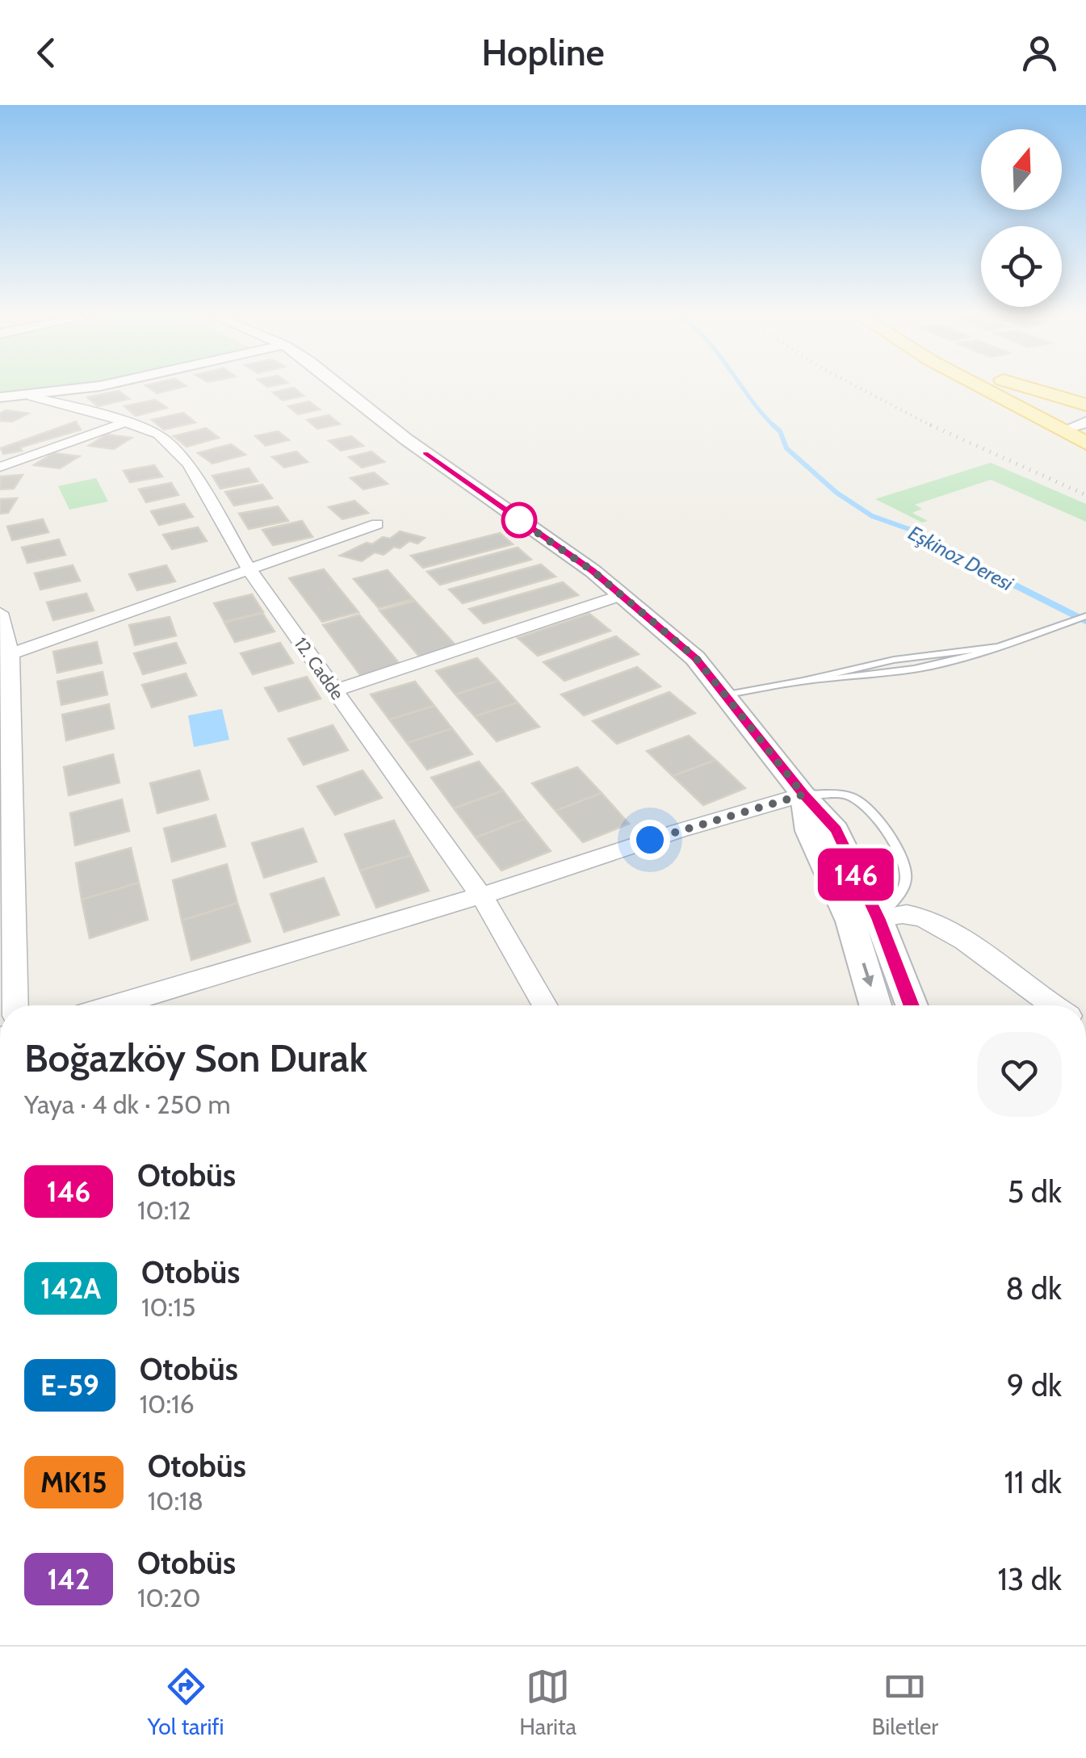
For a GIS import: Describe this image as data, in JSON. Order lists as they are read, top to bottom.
{
  "streets": {
    "street": ["12. Cadde"]
  },
  "water": ["Eşkinoz Deresi"],
  "lines": ["bus line 146"],
  "north": "top",
  "page": {
    "header": "Hopline",
    "on_map": "146",
    "heading": ["Boğazköy Son Durak", "Yaya · 4 dk · 250 m"],
    "list": [
      {
        "mark": "146",
        "name": "Otobüs",
        "note": "10:12",
        "value": "5 dk"
      },
      {
        "mark": "142A",
        "name": "Otobüs",
        "note": "10:15",
        "value": "8 dk"
      },
      {
        "mark": "E-59",
        "name": "Otobüs",
        "note": "10:16",
        "value": "9 dk"
      },
      {
        "mark": "MK15",
        "name": "Otobüs",
        "note": "10:18",
        "value": "11 dk"
      },
      {
        "mark": "142",
        "name": "Otobüs",
        "note": "10:20",
        "value": "13 dk"
      }
    ],
    "tabs": ["Yol tarifi", "Harita", "Biletler"]
  }
}
